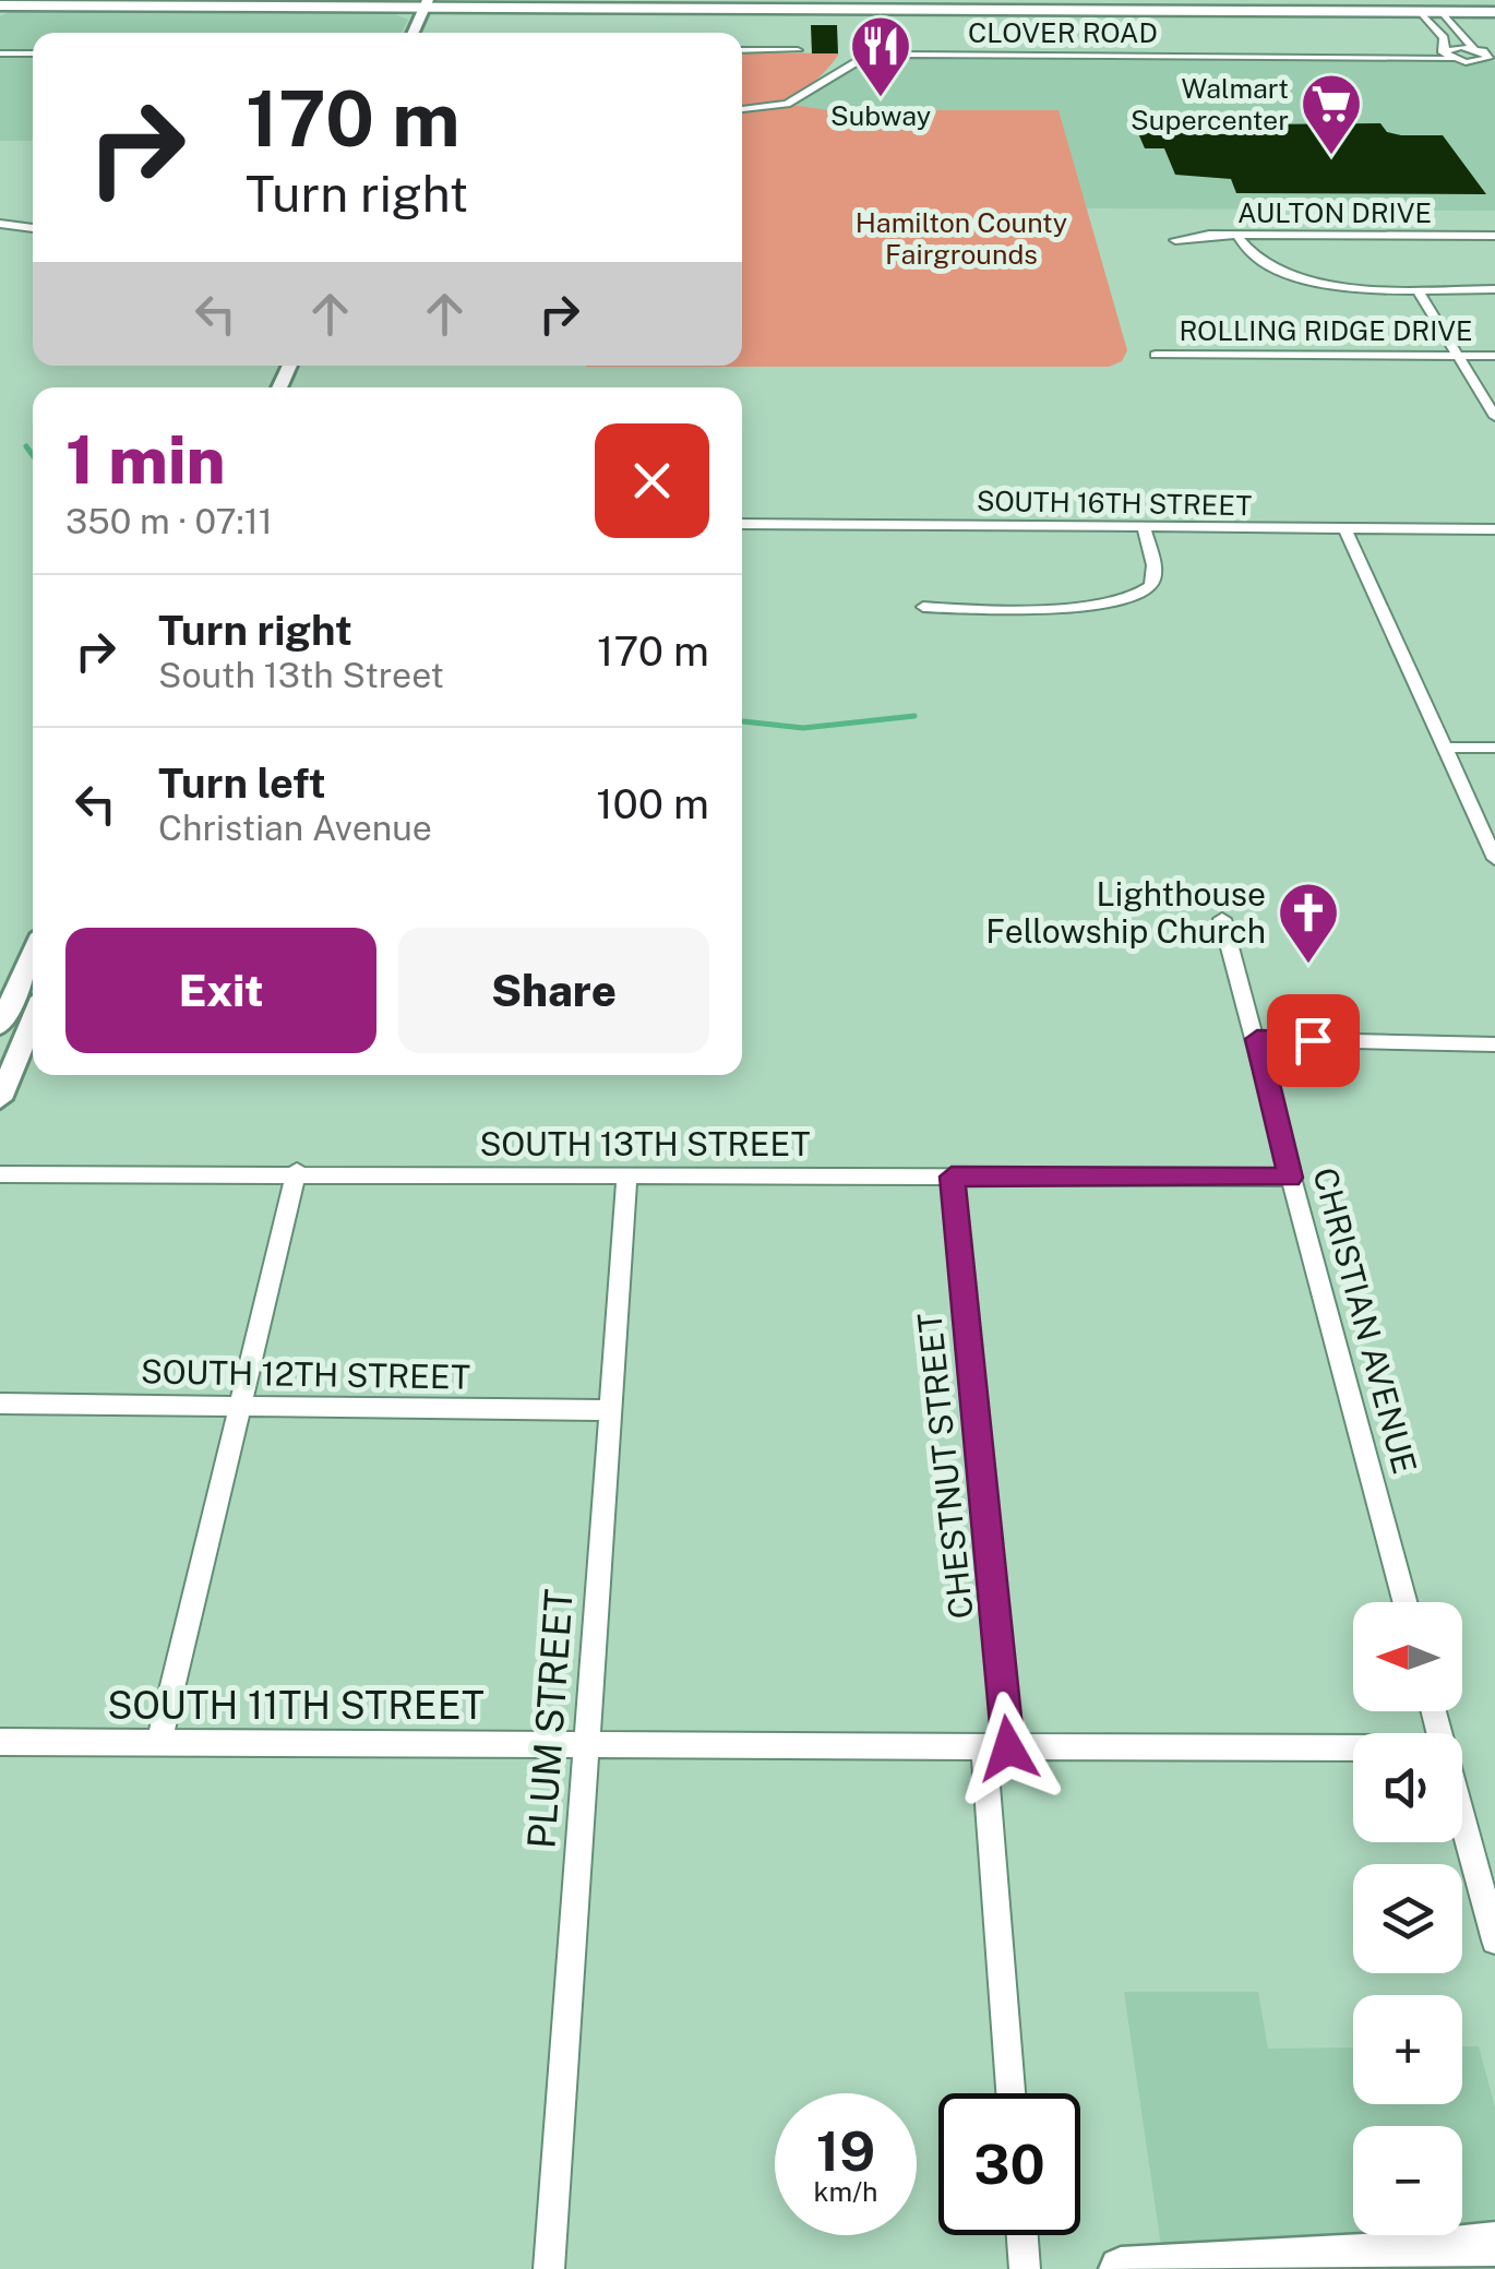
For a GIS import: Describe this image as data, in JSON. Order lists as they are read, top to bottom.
{
  "streets": {
    "street": [
      "CLOVER ROAD",
      "AULTON DRIVE",
      "ROLLING RIDGE DRIVE",
      "SOUTH 16TH STREET",
      "SOUTH 13TH STREET",
      "CHRISTIAN AVENUE",
      "SOUTH 12TH STREET",
      "CHESTNUT STREET",
      "SOUTH 11TH STREET",
      "PLUM STREET"
    ]
  },
  "crossings": [
    ["SOUTH 13TH STREET", "CHRISTIAN AVENUE"],
    ["SOUTH 13TH STREET", "CHESTNUT STREET"],
    ["SOUTH 13TH STREET", "PLUM STREET"],
    ["SOUTH 12TH STREET", "PLUM STREET"],
    ["CHESTNUT STREET", "SOUTH 11TH STREET"],
    ["SOUTH 11TH STREET", "PLUM STREET"]
  ],
  "parks": ["Hamilton County Fairgrounds"],
  "places": {
    "restaurant": ["Subway"],
    "supermarket": ["Walmart Supercenter"],
    "church": ["Lighthouse Fellowship Church"]
  },
  "north": "left",
  "page": {
    "turn": ["170 m", "Turn right"],
    "heading": ["1 min", "350 m · 07:11"],
    "list": [
      {
        "name": "Turn right",
        "note": "South 13th Street",
        "value": "170 m"
      },
      {
        "name": "Turn left",
        "note": "Christian Avenue",
        "value": "100 m"
      }
    ],
    "buttons": ["Exit", "Share"],
    "map_buttons": ["+", "−"],
    "speed": "19 km/h",
    "limit": "30"
  }
}
